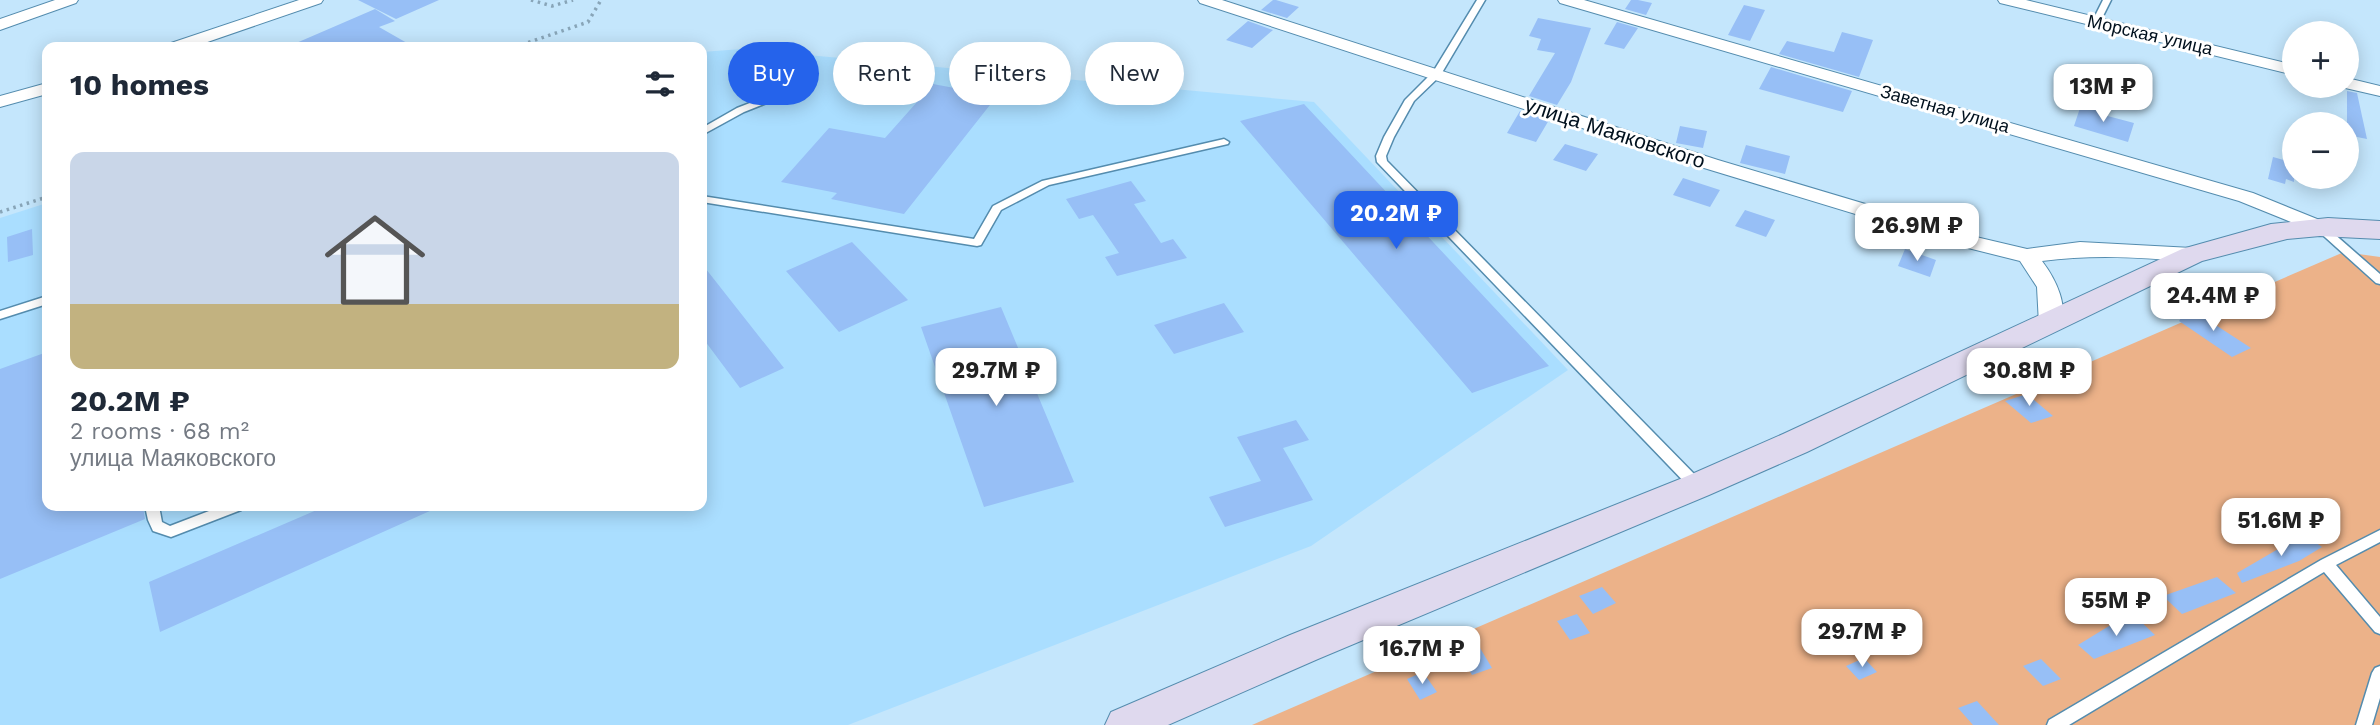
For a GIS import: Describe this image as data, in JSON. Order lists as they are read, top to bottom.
{
  "streets": {
    "street": ["Морская улица", "Заветная улица", "улица Маяковского"]
  },
  "page": {
    "map_buttons": ["+", "−"],
    "chip": [
      "Buy",
      "Rent",
      "Filters",
      "New"
    ],
    "heading": "10 homes",
    "price": [
      "13M ₽",
      "20.2M ₽",
      "26.9M ₽",
      "24.4M ₽",
      "29.7M ₽",
      "30.8M ₽",
      "51.6M ₽",
      "55M ₽",
      "29.7M ₽",
      "16.7M ₽"
    ],
    "list": [
      {
        "name": "20.2M ₽",
        "note": "2 rooms · 68 m² · улица Маяковского"
      }
    ]
  }
}
